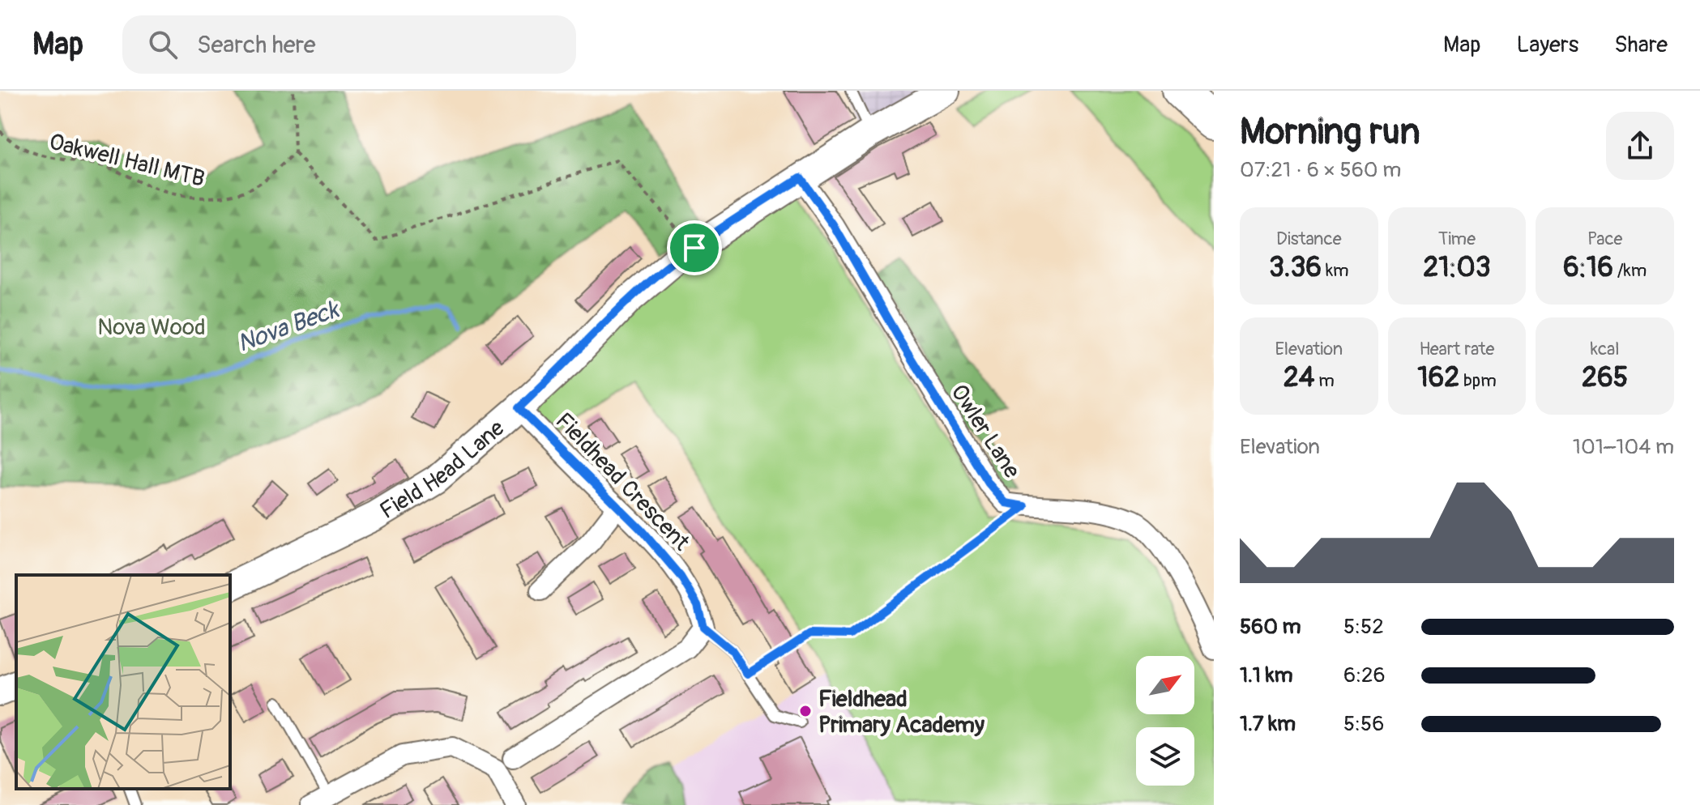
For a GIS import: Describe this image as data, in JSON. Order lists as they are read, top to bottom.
{
  "streets": {
    "main road": ["Field Head Lane"],
    "street": ["Owler Lane", "Fieldhead Crescent"],
    "path": ["Oakwell Hall MTB"]
  },
  "crossings": [
    ["Owler Lane", "Field Head Lane"],
    ["Field Head Lane", "Fieldhead Crescent"]
  ],
  "water": ["Nova Beck"],
  "parks": ["Nova Wood"],
  "places": ["Fieldhead Primary Academy"],
  "north": "top right",
  "page": {
    "header": "Map",
    "search": "Search here",
    "nav": ["Map", "Layers", "Share"],
    "heading": ["Morning run", "07:21 · 6 × 560 m"],
    "stats": [
      ["Distance", "3.36 km"],
      ["Time", "21:03"],
      ["Pace", "6:16 /km"],
      ["Elevation", "24 m"],
      ["Heart rate", "162 bpm"],
      ["kcal", "265"]
    ],
    "chart": ["Elevation", "101–104 m"],
    "list": [
      {
        "name": "560 m",
        "note": "5:52"
      },
      {
        "name": "1.1 km",
        "note": "6:26"
      },
      {
        "name": "1.7 km",
        "note": "5:56"
      }
    ]
  }
}
